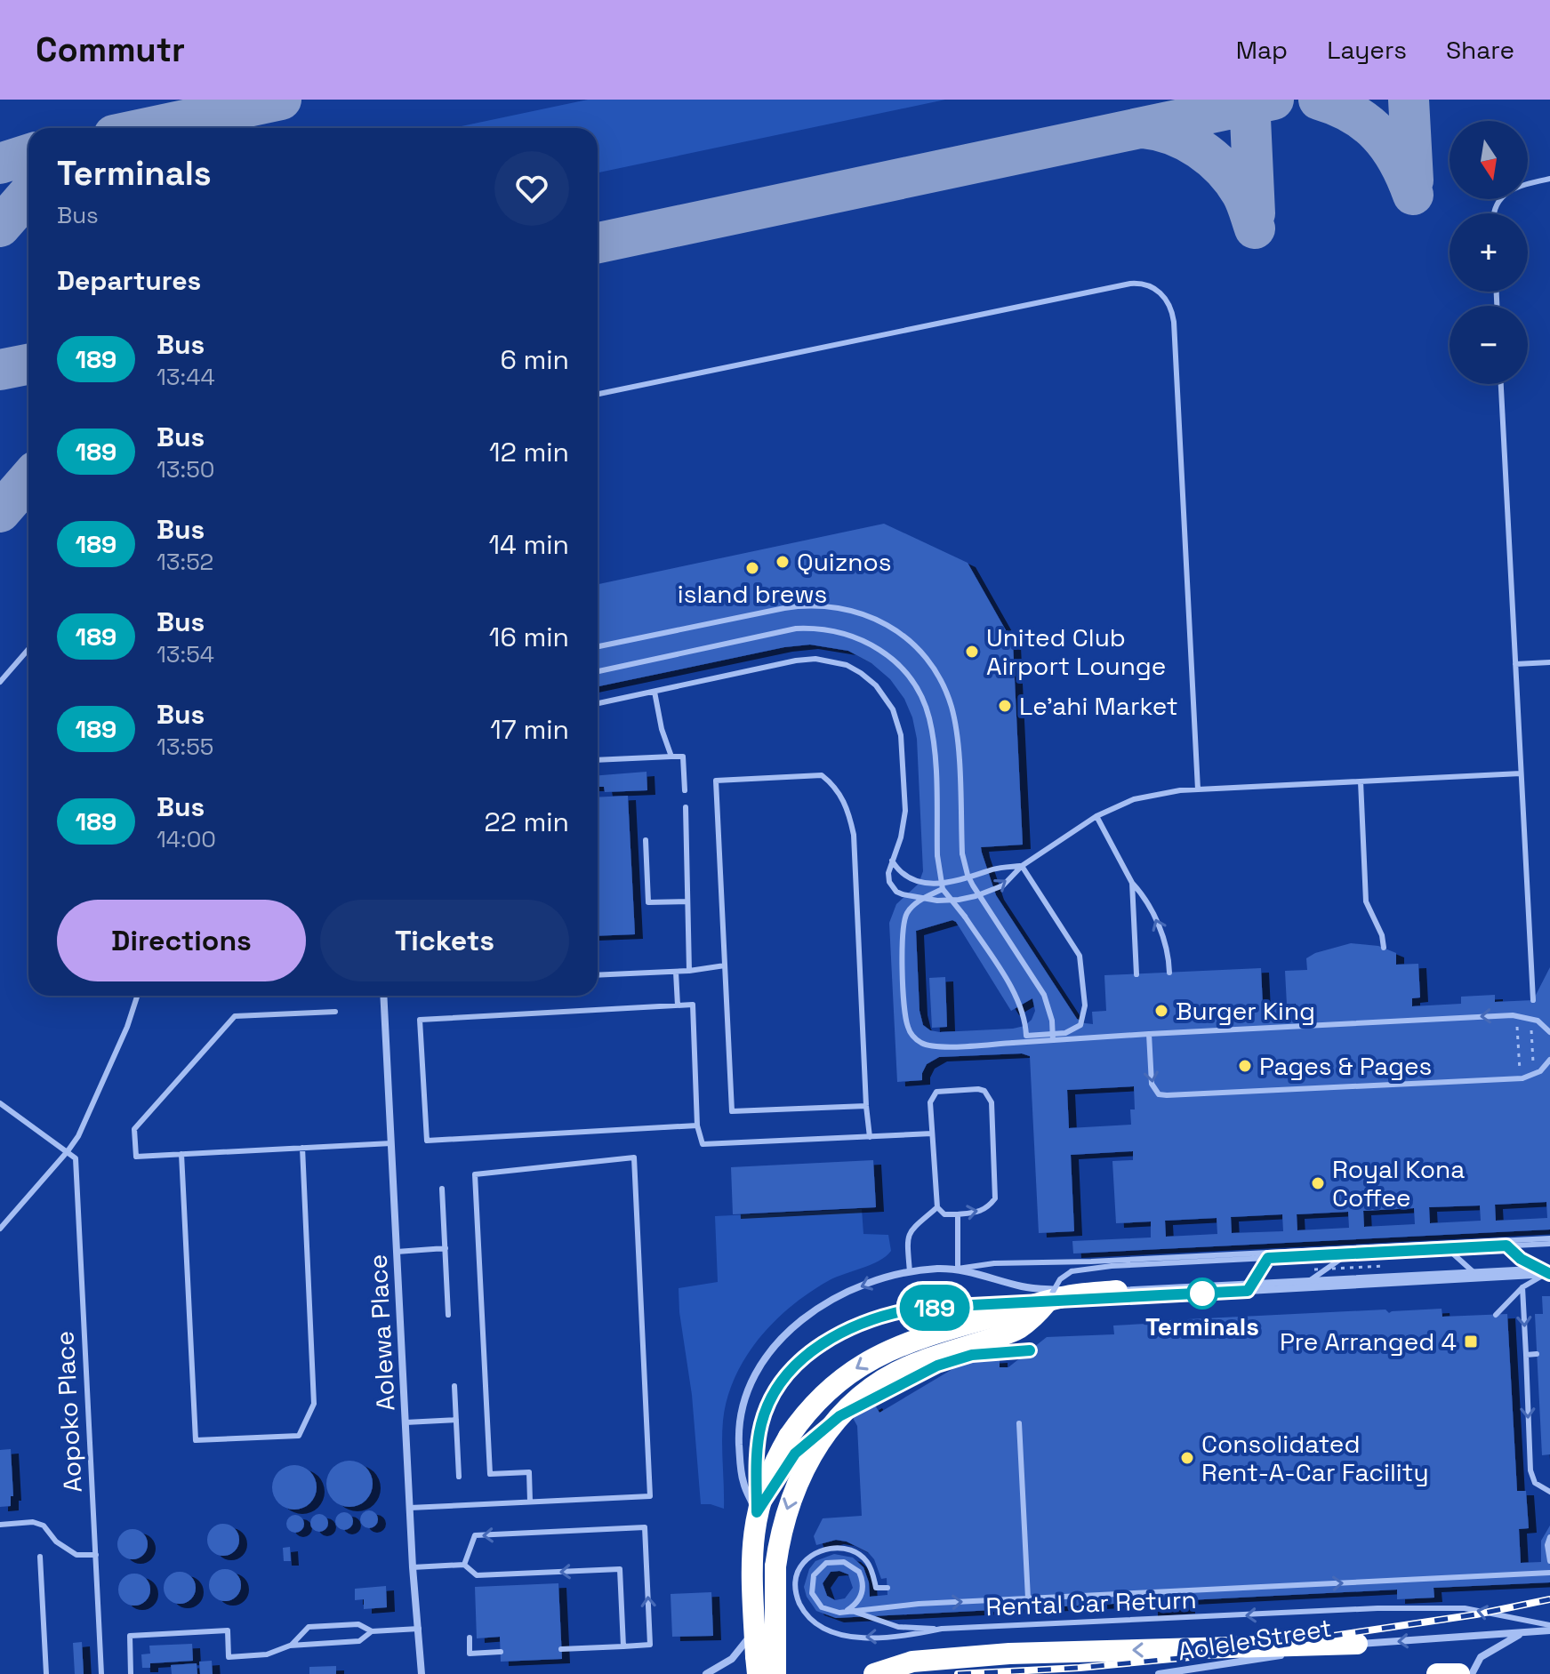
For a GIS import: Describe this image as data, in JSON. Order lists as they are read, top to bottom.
{
  "streets": {
    "street": ["Aolewa Place", "Aolele Street"],
    "lane": ["Aopoko Place", "Rental Car Return"]
  },
  "one_way": ["Aolele Street"],
  "places": {
    "other": [
      "Quiznos",
      "island brews",
      "United Club Airport Lounge",
      "Le'ahi Market",
      "Burger King",
      "Pages & Pages",
      "Royal Kona Coffee",
      "Terminals",
      "Consolidated Rent-A-Car Facility"
    ],
    "transit": ["Pre Arranged 4"]
  },
  "lines": ["bus line 189"],
  "north": "bottom",
  "page": {
    "header": "Commutr",
    "nav": ["Map", "Layers", "Share"],
    "on_map": "189",
    "map_buttons": ["+", "−"],
    "heading": [
      ["Terminals", "Bus"],
      "Departures"
    ],
    "list": [
      {
        "mark": "189",
        "name": "Bus",
        "note": "13:44",
        "value": "6 min"
      },
      {
        "mark": "189",
        "name": "Bus",
        "note": "13:50",
        "value": "12 min"
      },
      {
        "mark": "189",
        "name": "Bus",
        "note": "13:52",
        "value": "14 min"
      },
      {
        "mark": "189",
        "name": "Bus",
        "note": "13:54",
        "value": "16 min"
      },
      {
        "mark": "189",
        "name": "Bus",
        "note": "13:55",
        "value": "17 min"
      },
      {
        "mark": "189",
        "name": "Bus",
        "note": "14:00",
        "value": "22 min"
      }
    ],
    "buttons": ["Directions", "Tickets"]
  }
}
